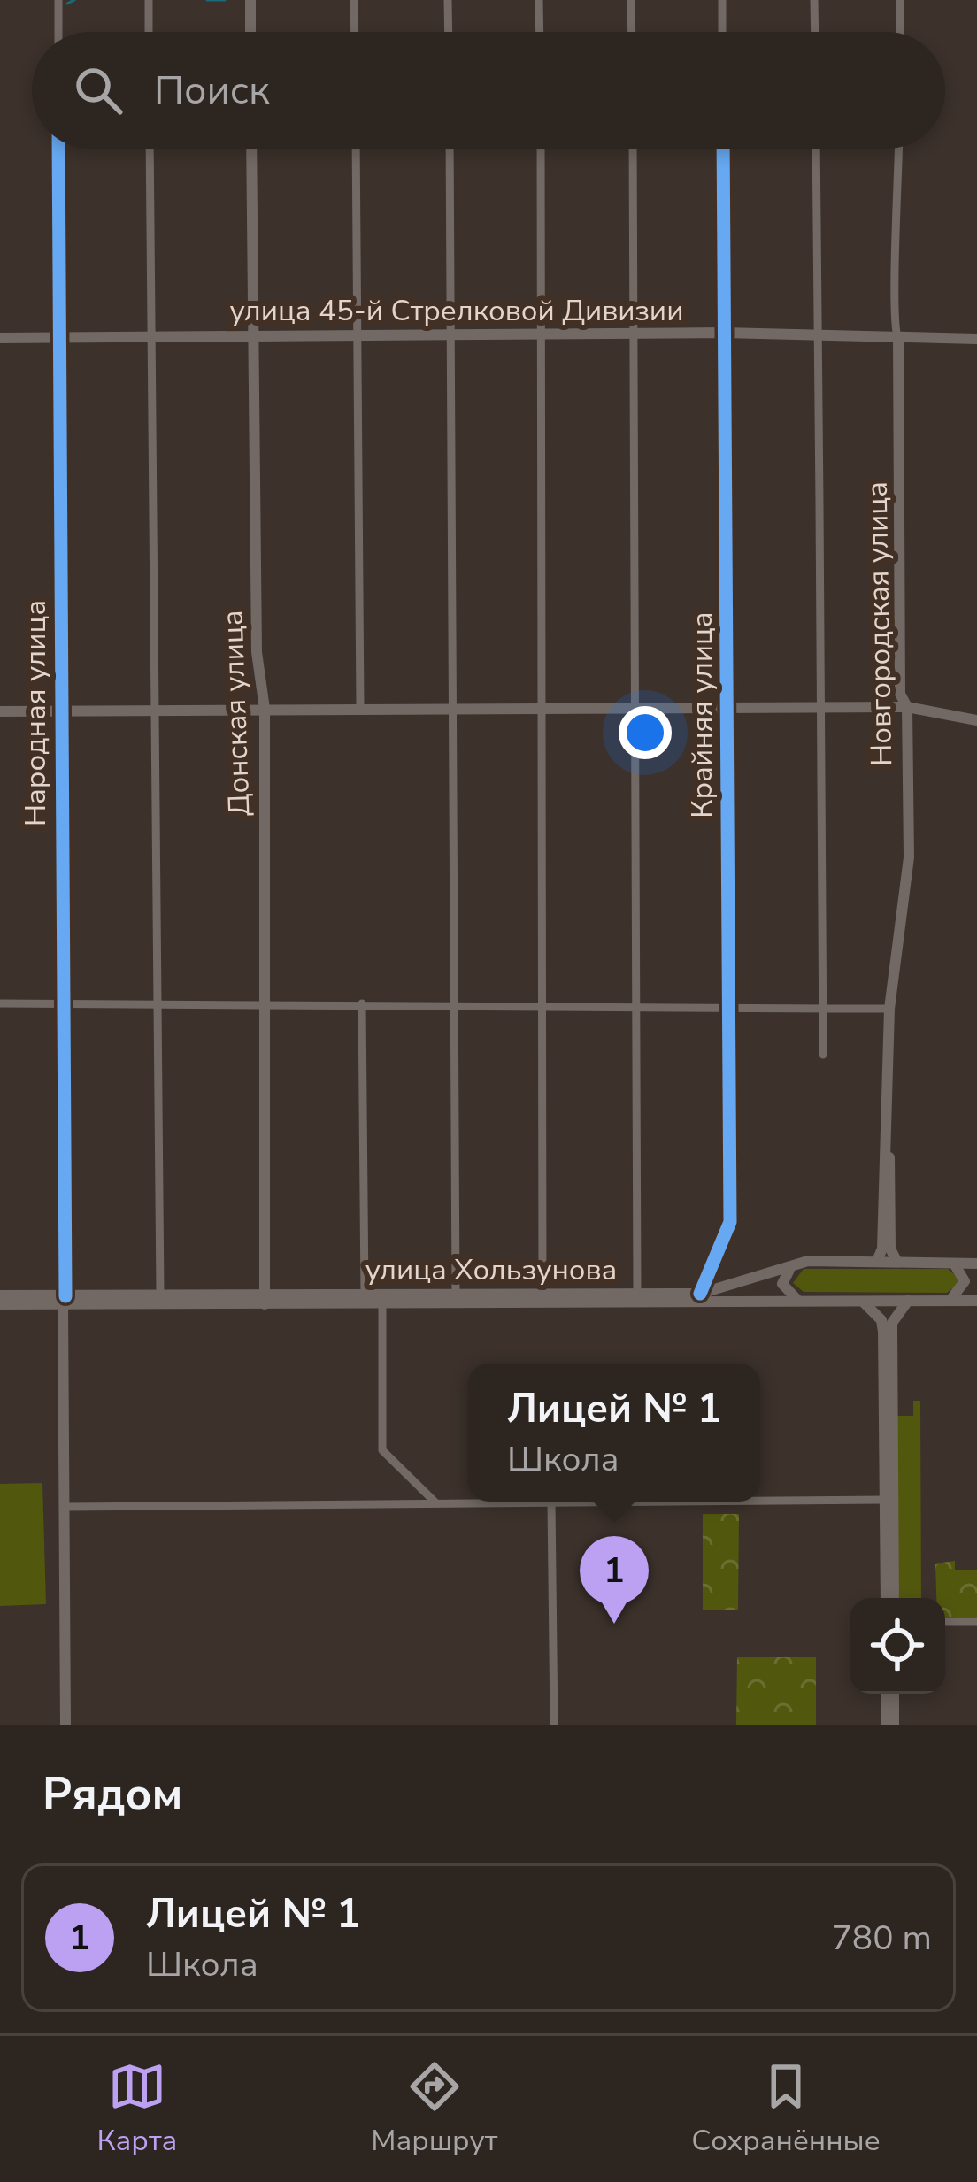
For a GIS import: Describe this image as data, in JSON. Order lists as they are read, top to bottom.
{
  "streets": {
    "street": [
      "улица 45-й Стрелковой Дивизии",
      "Новгородская улица",
      "Народная улица",
      "Донская улица",
      "Крайняя улица",
      "улица Хользунова"
    ]
  },
  "crossings": [
    ["улица 45-й Стрелковой Дивизии", "Новгородская улица"],
    ["улица 45-й Стрелковой Дивизии", "Народная улица"],
    ["улица 45-й Стрелковой Дивизии", "Донская улица"],
    ["улица 45-й Стрелковой Дивизии", "Крайняя улица"],
    ["Новгородская улица", "улица Хользунова"],
    ["Народная улица", "улица Хользунова"],
    ["Донская улица", "улица Хользунова"],
    ["Крайняя улица", "улица Хользунова"]
  ],
  "page": {
    "search": "Поиск",
    "popup": ["Лицей № 1", "Школа"],
    "pins": "1",
    "heading": "Рядом",
    "list": [
      {
        "mark": "1",
        "name": "Лицей № 1",
        "note": "Школа",
        "value": "780 m"
      }
    ],
    "nav": ["Карта", "Маршрут", "Сохранённые"]
  }
}
